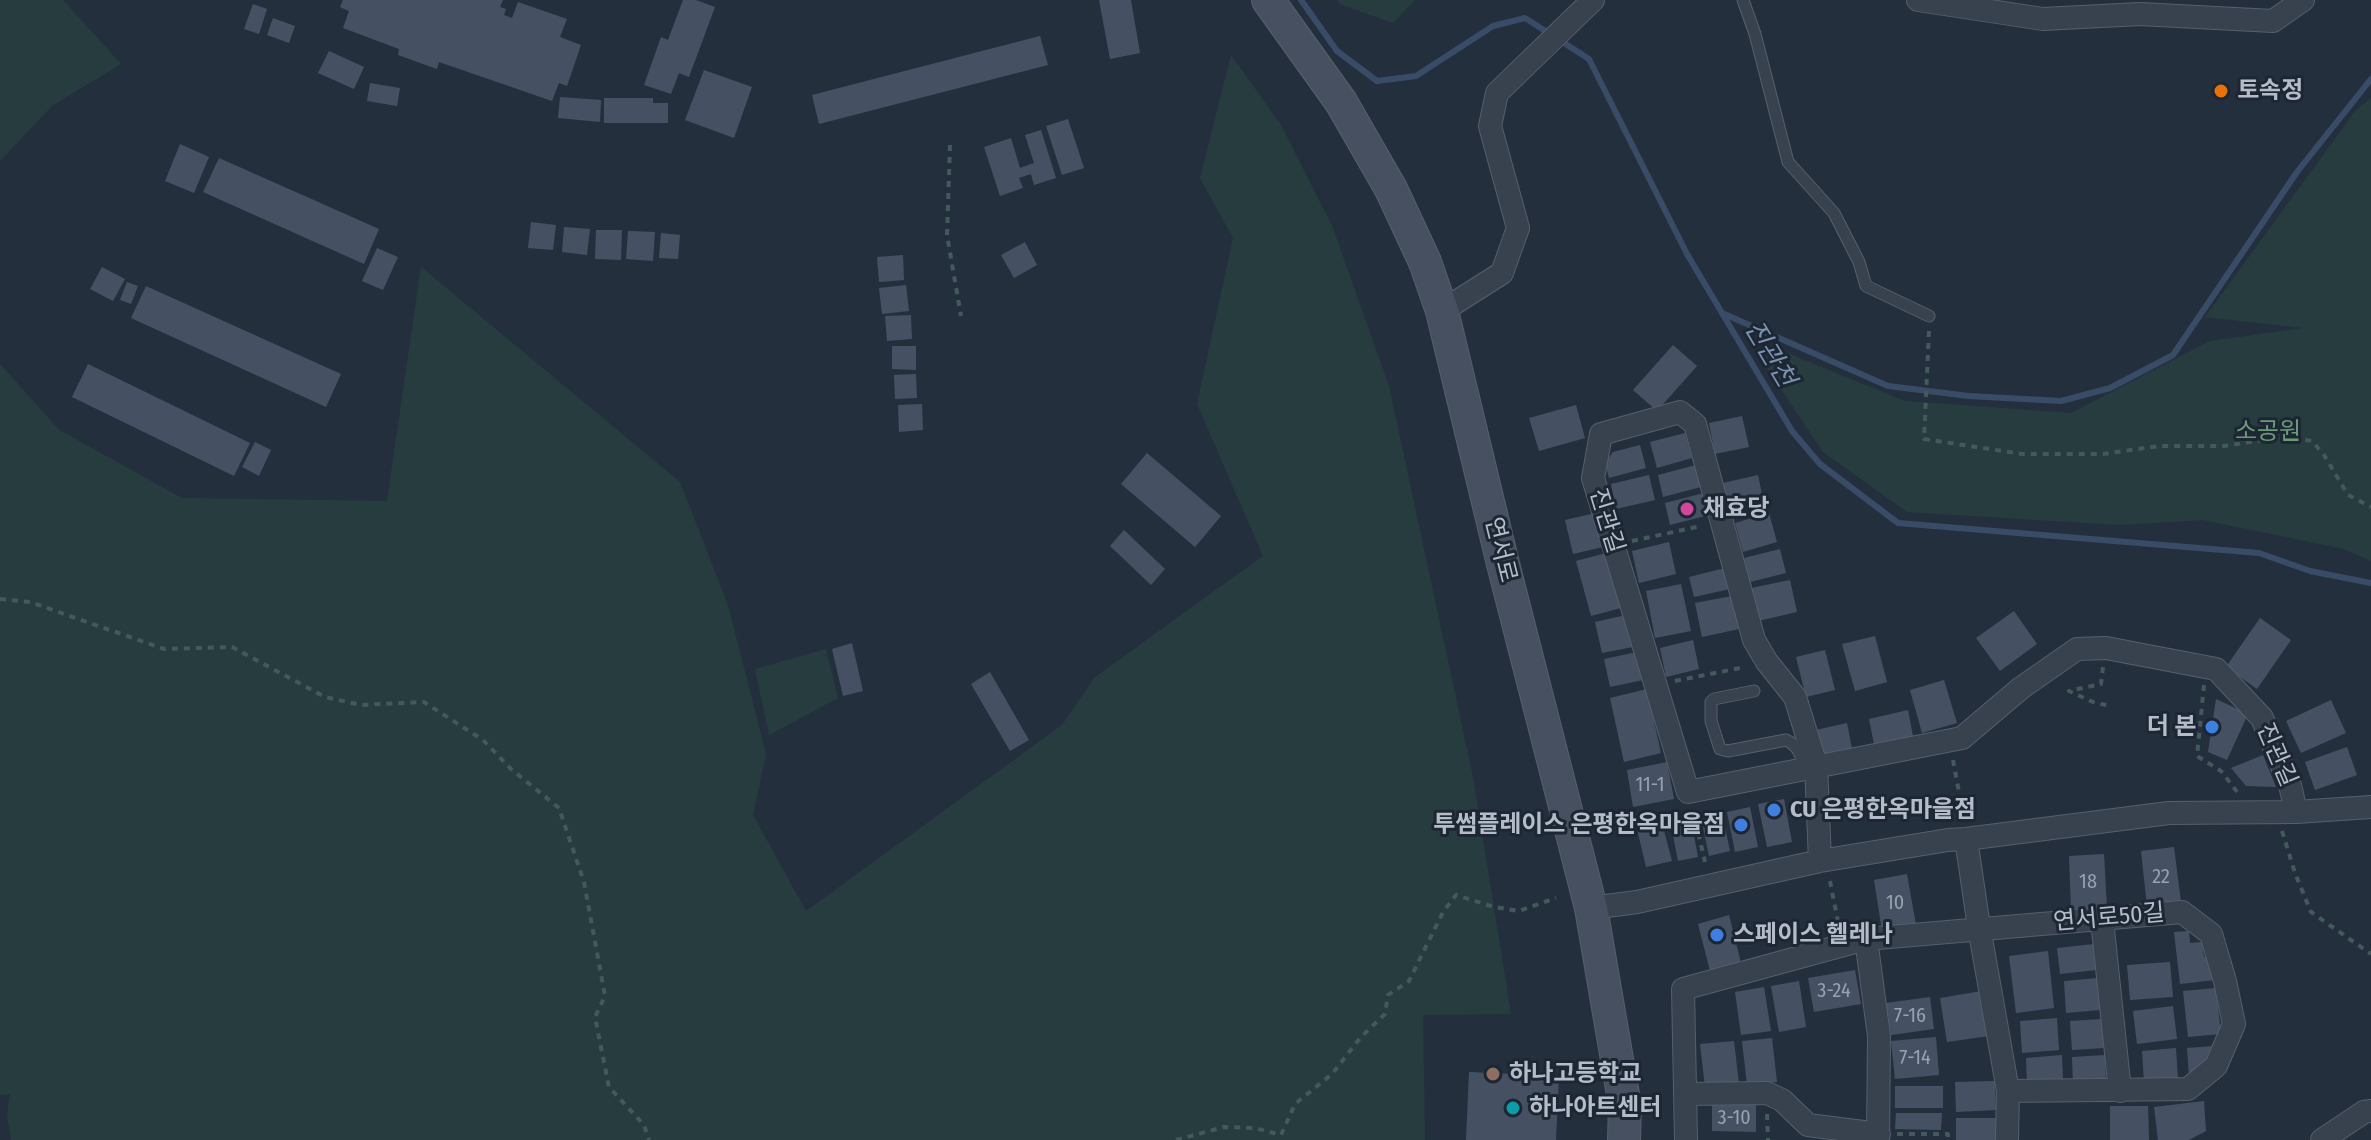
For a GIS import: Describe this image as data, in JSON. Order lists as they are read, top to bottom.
{
  "streets": {
    "main road": ["연서로"],
    "street": ["진관길", "연서로50길"]
  },
  "crossings": [
    ["진관길", "연서로"]
  ],
  "water": ["진관천"],
  "parks": ["소공원"],
  "places": [
    "토속정",
    "채효당",
    "더 본",
    "CU 은평한옥마을점",
    "투썸플레이스 은평한옥마을점",
    "스페이스 헬레나",
    "하나고등학교",
    "하나아트센터"
  ],
  "house_numbers": [
    "11-1",
    "22",
    "18",
    "10",
    "3-24",
    "7-16",
    "7-14",
    "3-10"
  ]
}
